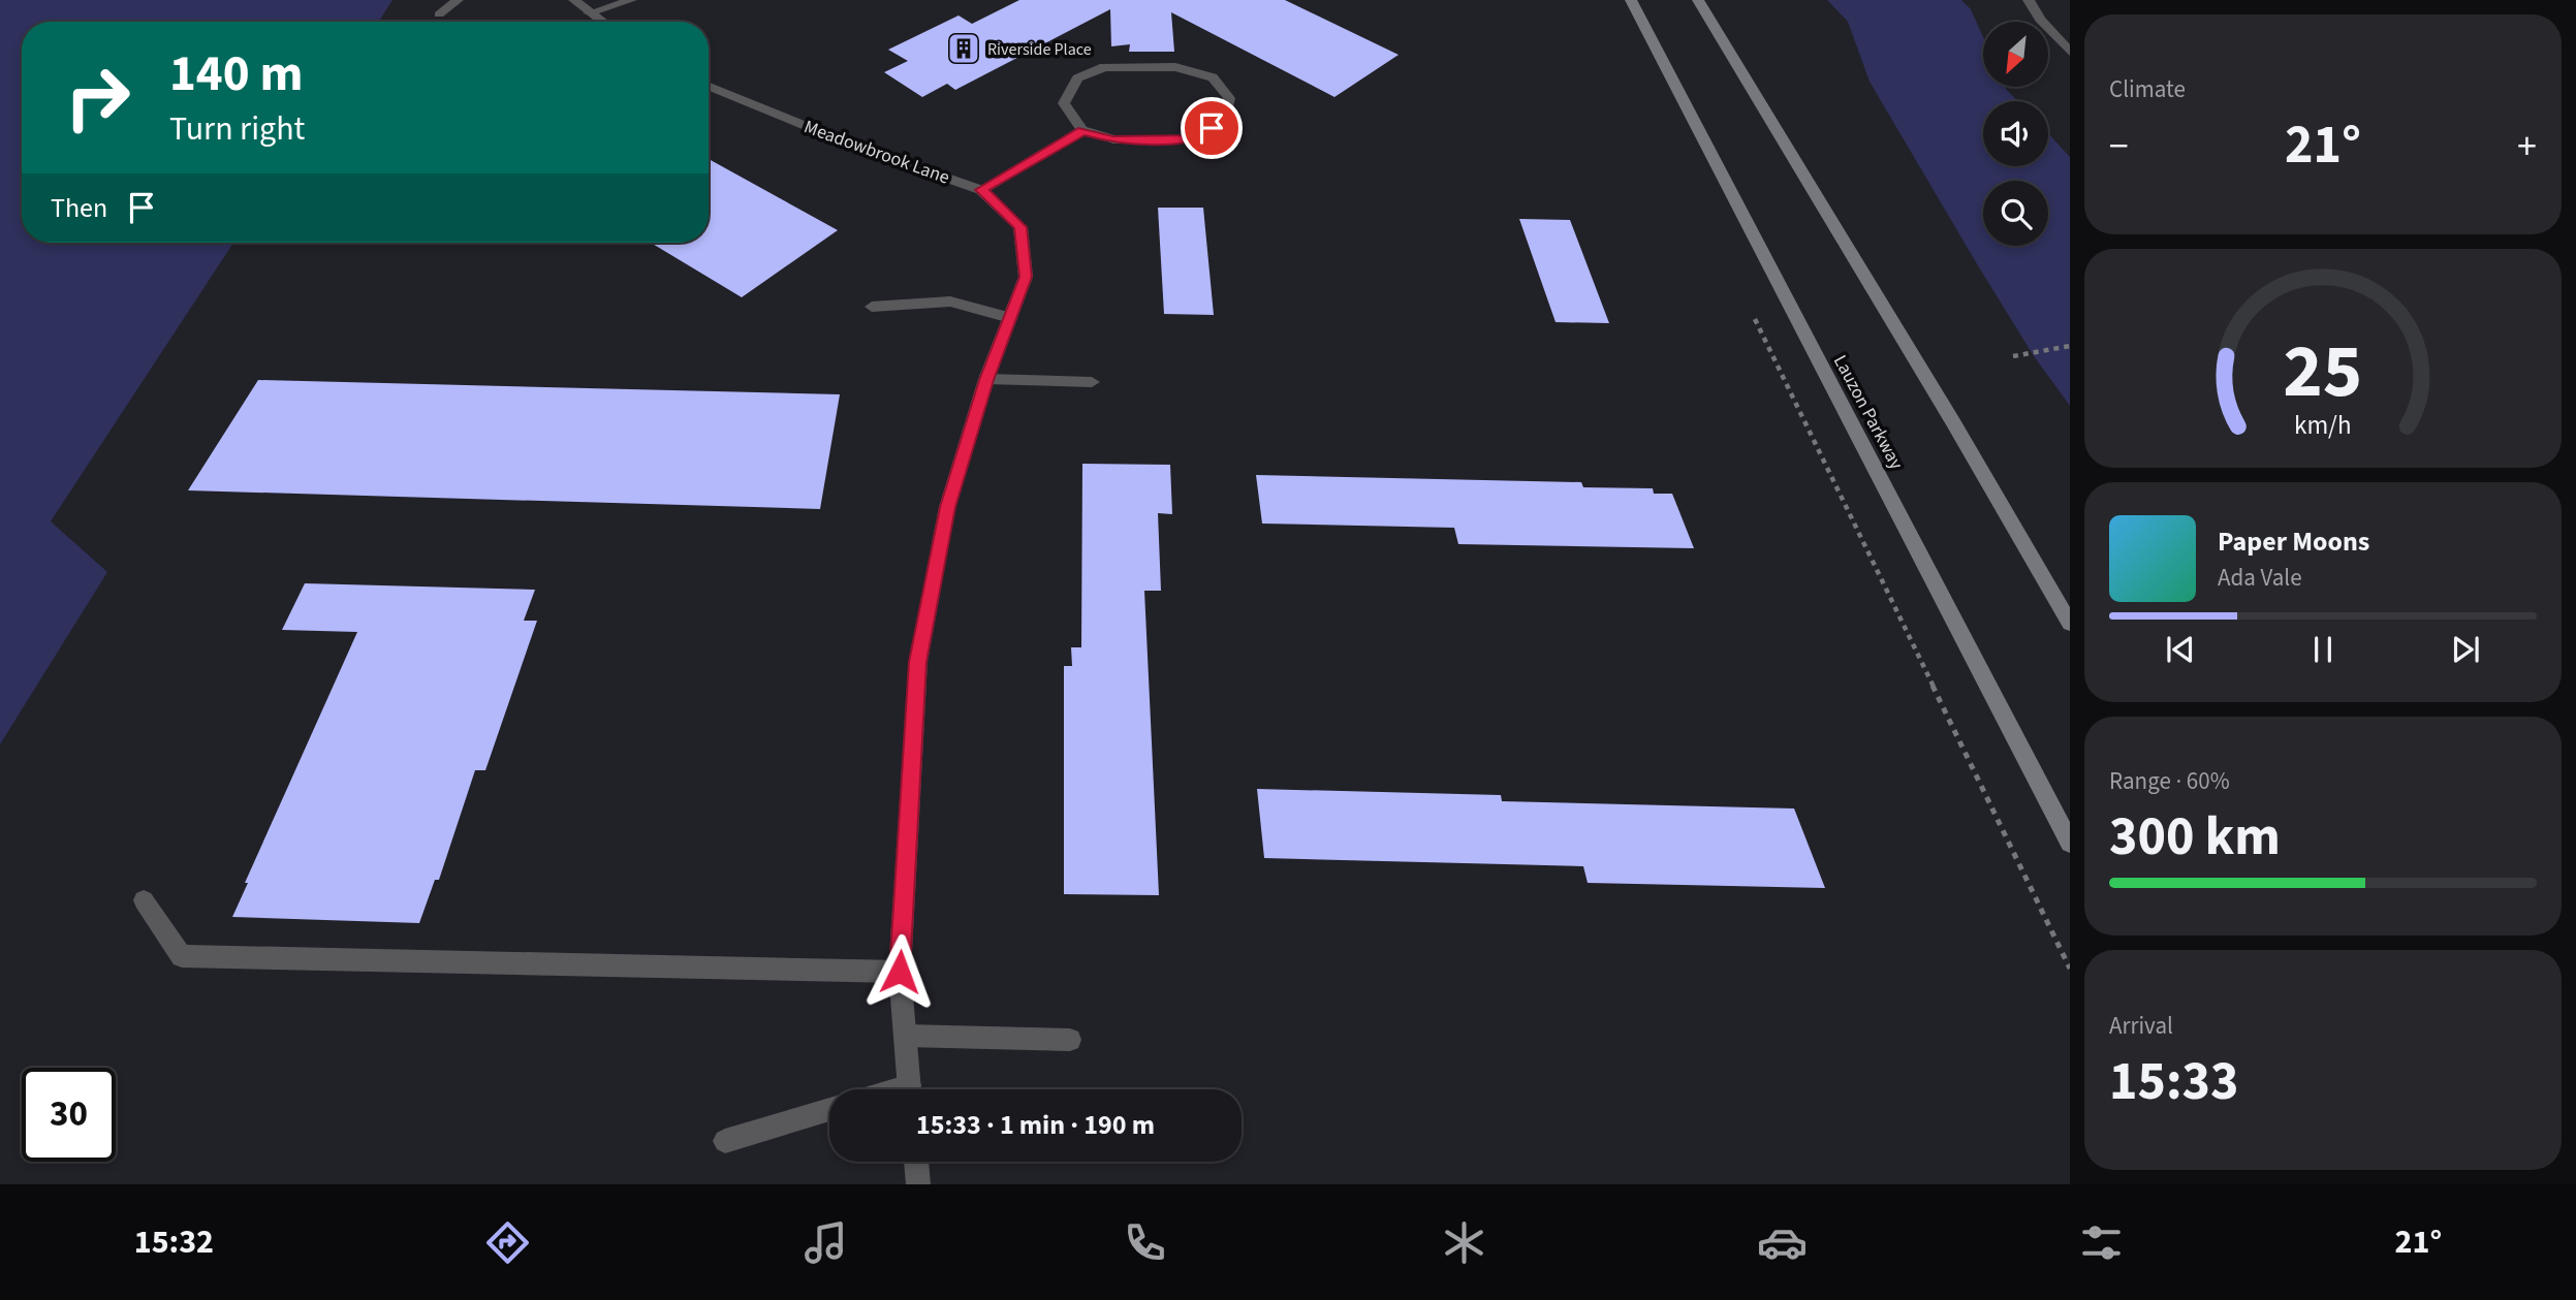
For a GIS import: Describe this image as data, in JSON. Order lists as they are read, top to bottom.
{
  "streets": {
    "main road": ["Lauzon Parkway"],
    "street": ["Meadowbrook Lane"]
  },
  "places": {
    "building": ["Riverside Place"]
  },
  "north": "bottom left",
  "page": {
    "tile": [
      "Climate",
      ["Range · 60%", "300 km"],
      ["Arrival", "15:33"]
    ],
    "turn": ["140 m", "Turn right"],
    "heat": ["−", "21°", "+"],
    "then": "Then",
    "song": ["Paper Moons", "Ada Vale"],
    "limit": "30",
    "trip": "15:33 · 1 min · 190 m",
    "tabs": ["15:32", "21°"],
    "gauge": ["25", "km/h"]
  }
}
